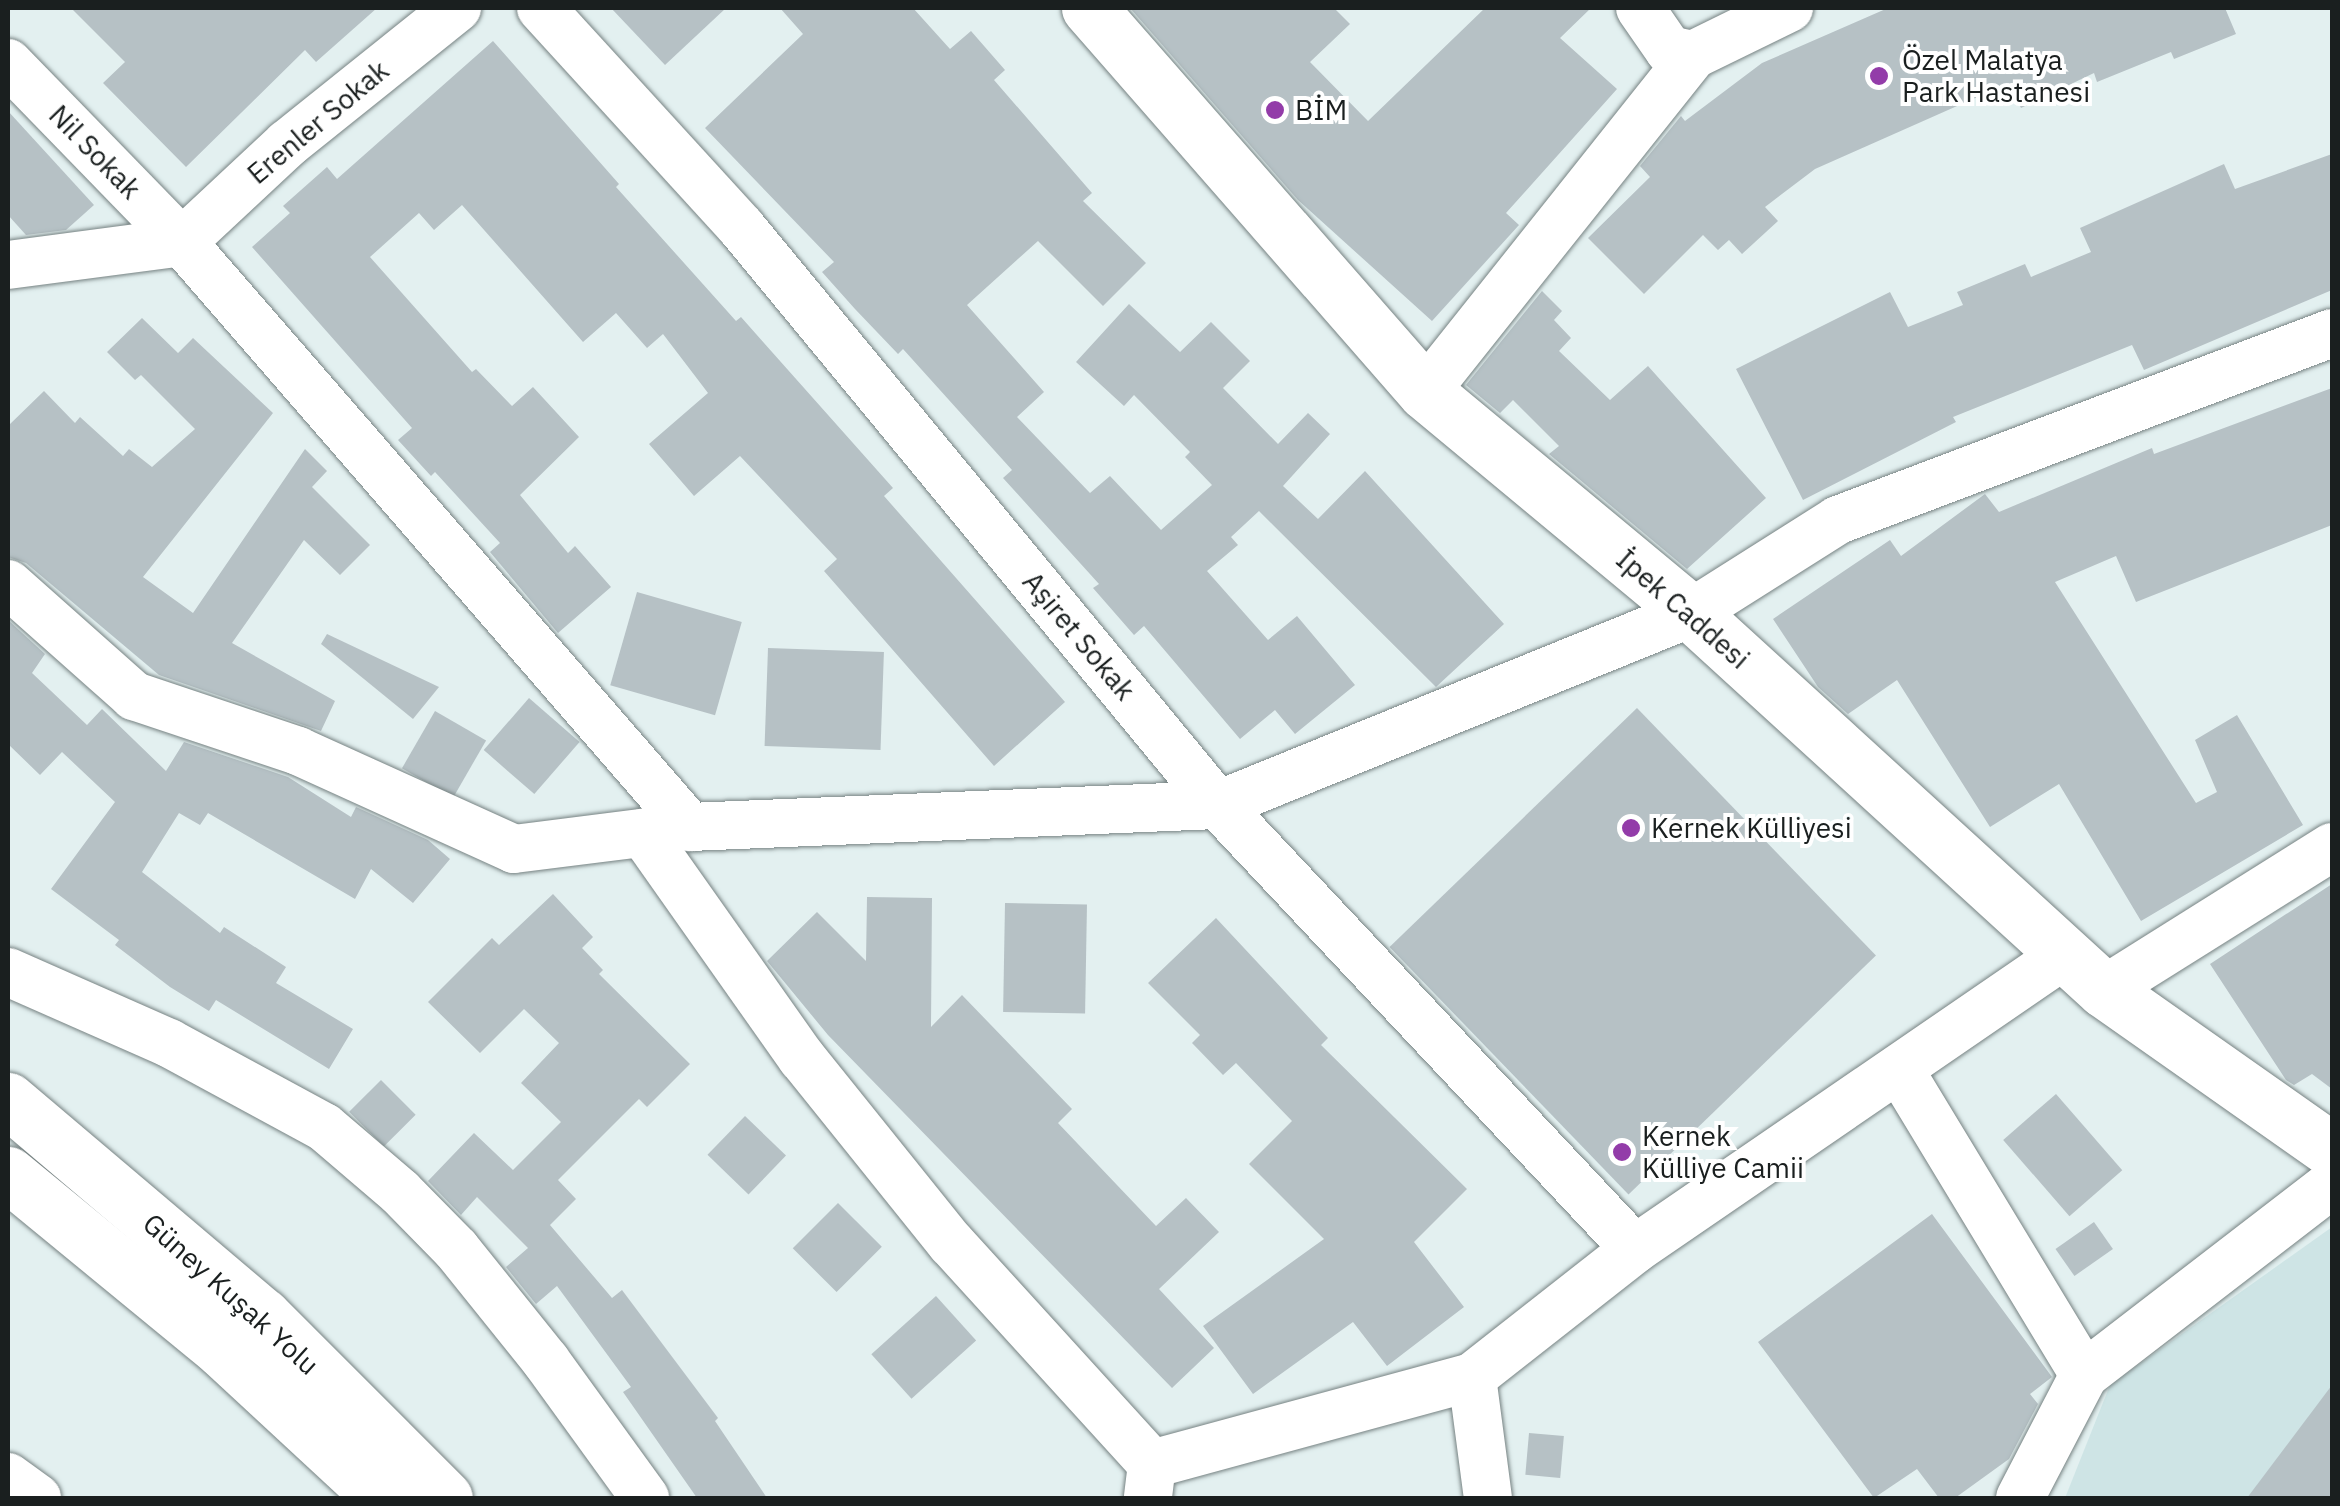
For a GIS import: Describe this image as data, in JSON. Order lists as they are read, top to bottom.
{
  "streets": {
    "main road": ["İpek Caddesi", "Güney Kuşak Yolu"],
    "street": ["Erenler Sokak", "Nil Sokak", "Aşiret Sokak"]
  },
  "crossings": [
    ["Erenler Sokak", "Nil Sokak"]
  ],
  "places": [
    "Özel Malatya Park Hastanesi",
    "BİM",
    "Kernek Külliyesi",
    "Kernek Külliye Camii"
  ]
}
